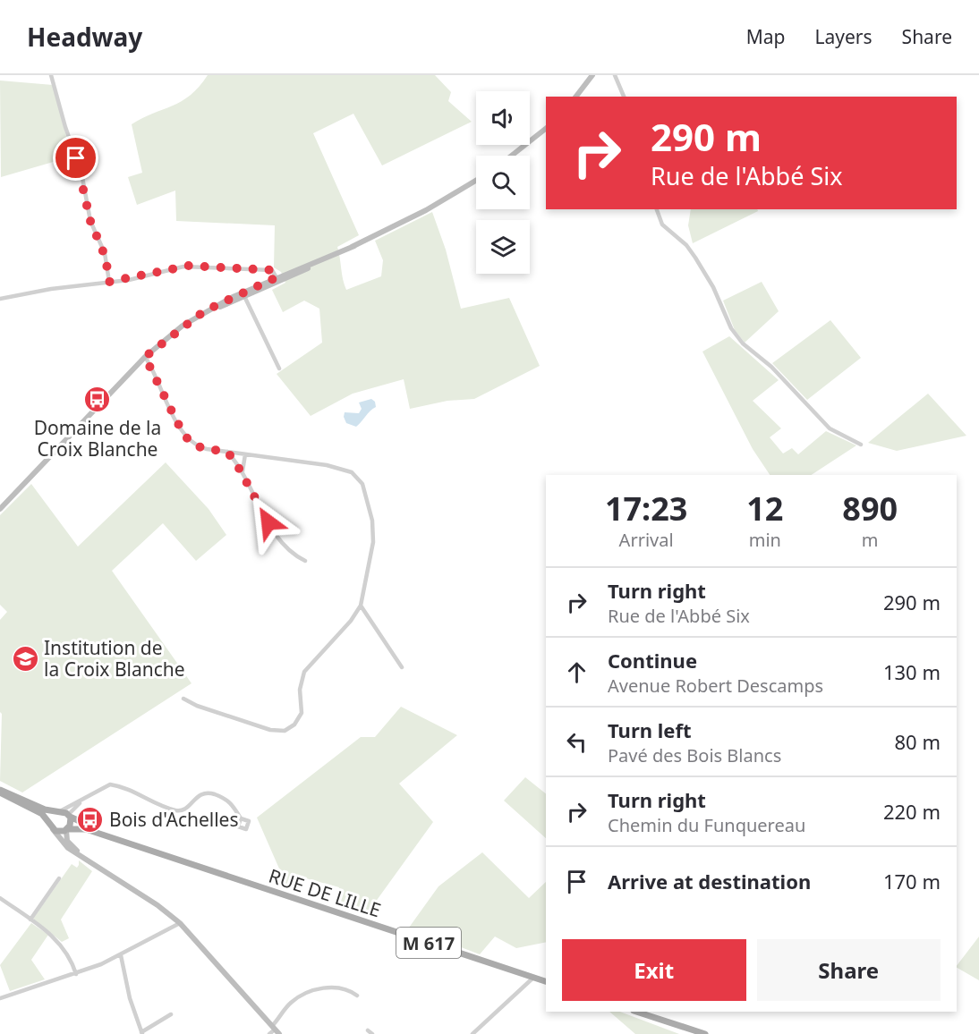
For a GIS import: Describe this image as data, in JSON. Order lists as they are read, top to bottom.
{
  "streets": {
    "main road": ["RUE DE LILLE", "M 617"]
  },
  "places": {
    "bus stop": ["Domaine de la Croix Blanche", "Bois d'Achelles"],
    "school or university": ["Institution de la Croix Blanche"]
  },
  "page": {
    "header": "Headway",
    "nav": ["Map", "Layers", "Share"],
    "turn": ["290 m", "Rue de l'Abbé Six"],
    "eta": [
      "17:23",
      "Arrival",
      "12",
      "min",
      "890",
      "m"
    ],
    "list": [
      {
        "name": "Turn right",
        "note": "Rue de l'Abbé Six",
        "value": "290 m"
      },
      {
        "name": "Continue",
        "note": "Avenue Robert Descamps",
        "value": "130 m"
      },
      {
        "name": "Turn left",
        "note": "Pavé des Bois Blancs",
        "value": "80 m"
      },
      {
        "name": "Turn right",
        "note": "Chemin du Funquereau",
        "value": "220 m"
      },
      {
        "name": "Arrive at destination",
        "value": "170 m"
      }
    ],
    "buttons": ["Exit", "Share"]
  }
}
